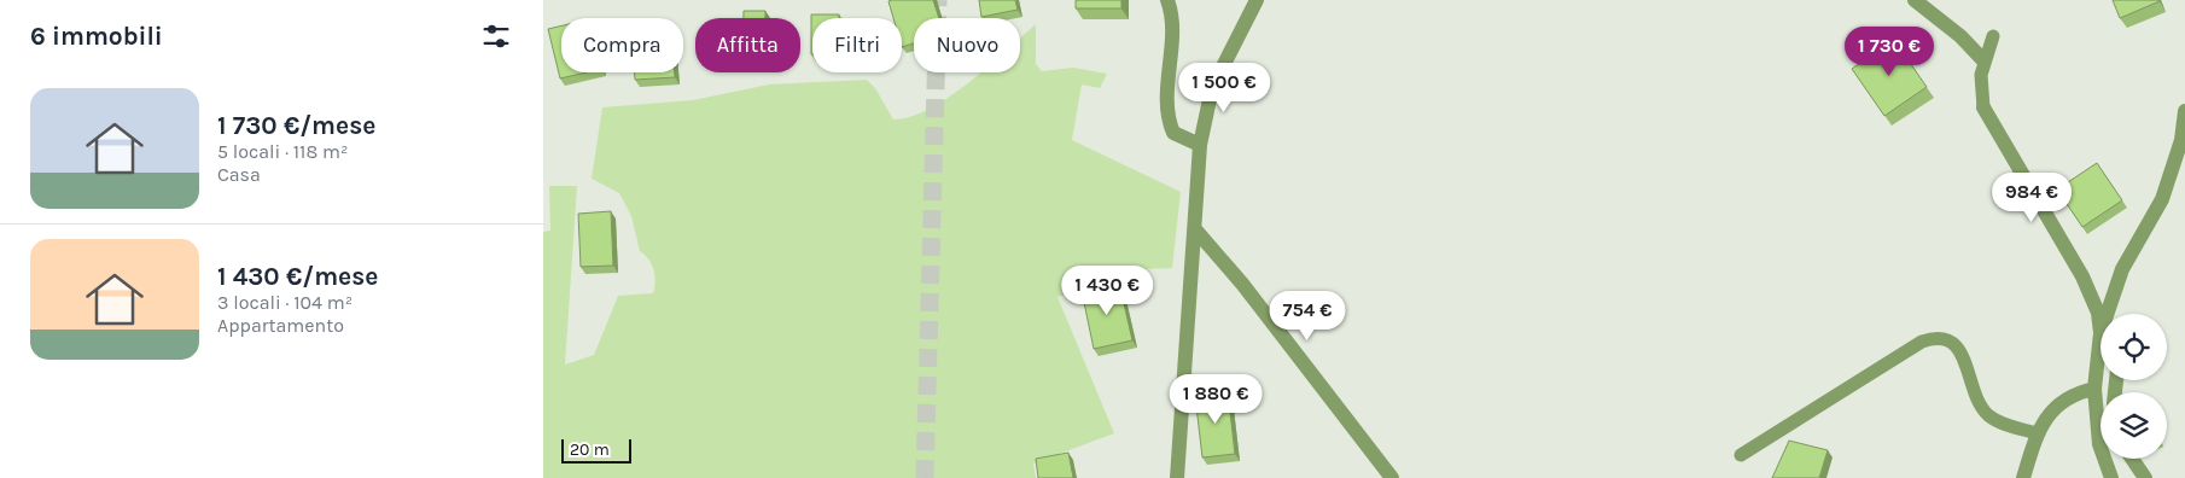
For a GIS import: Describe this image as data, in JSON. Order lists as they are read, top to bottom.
{
  "scale_bar": "20 m",
  "page": {
    "heading": "6 immobili",
    "chip": [
      "Compra",
      "Affitta",
      "Filtri",
      "Nuovo"
    ],
    "price": [
      "1 730 €",
      "1 500 €",
      "984 €",
      "1 430 €",
      "754 €",
      "1 880 €"
    ],
    "list": [
      {
        "name": "1 730 €/mese",
        "note": "5 locali · 118 m² · Casa"
      },
      {
        "name": "1 430 €/mese",
        "note": "3 locali · 104 m² · Appartamento"
      }
    ],
    "scale": "20 m"
  }
}
